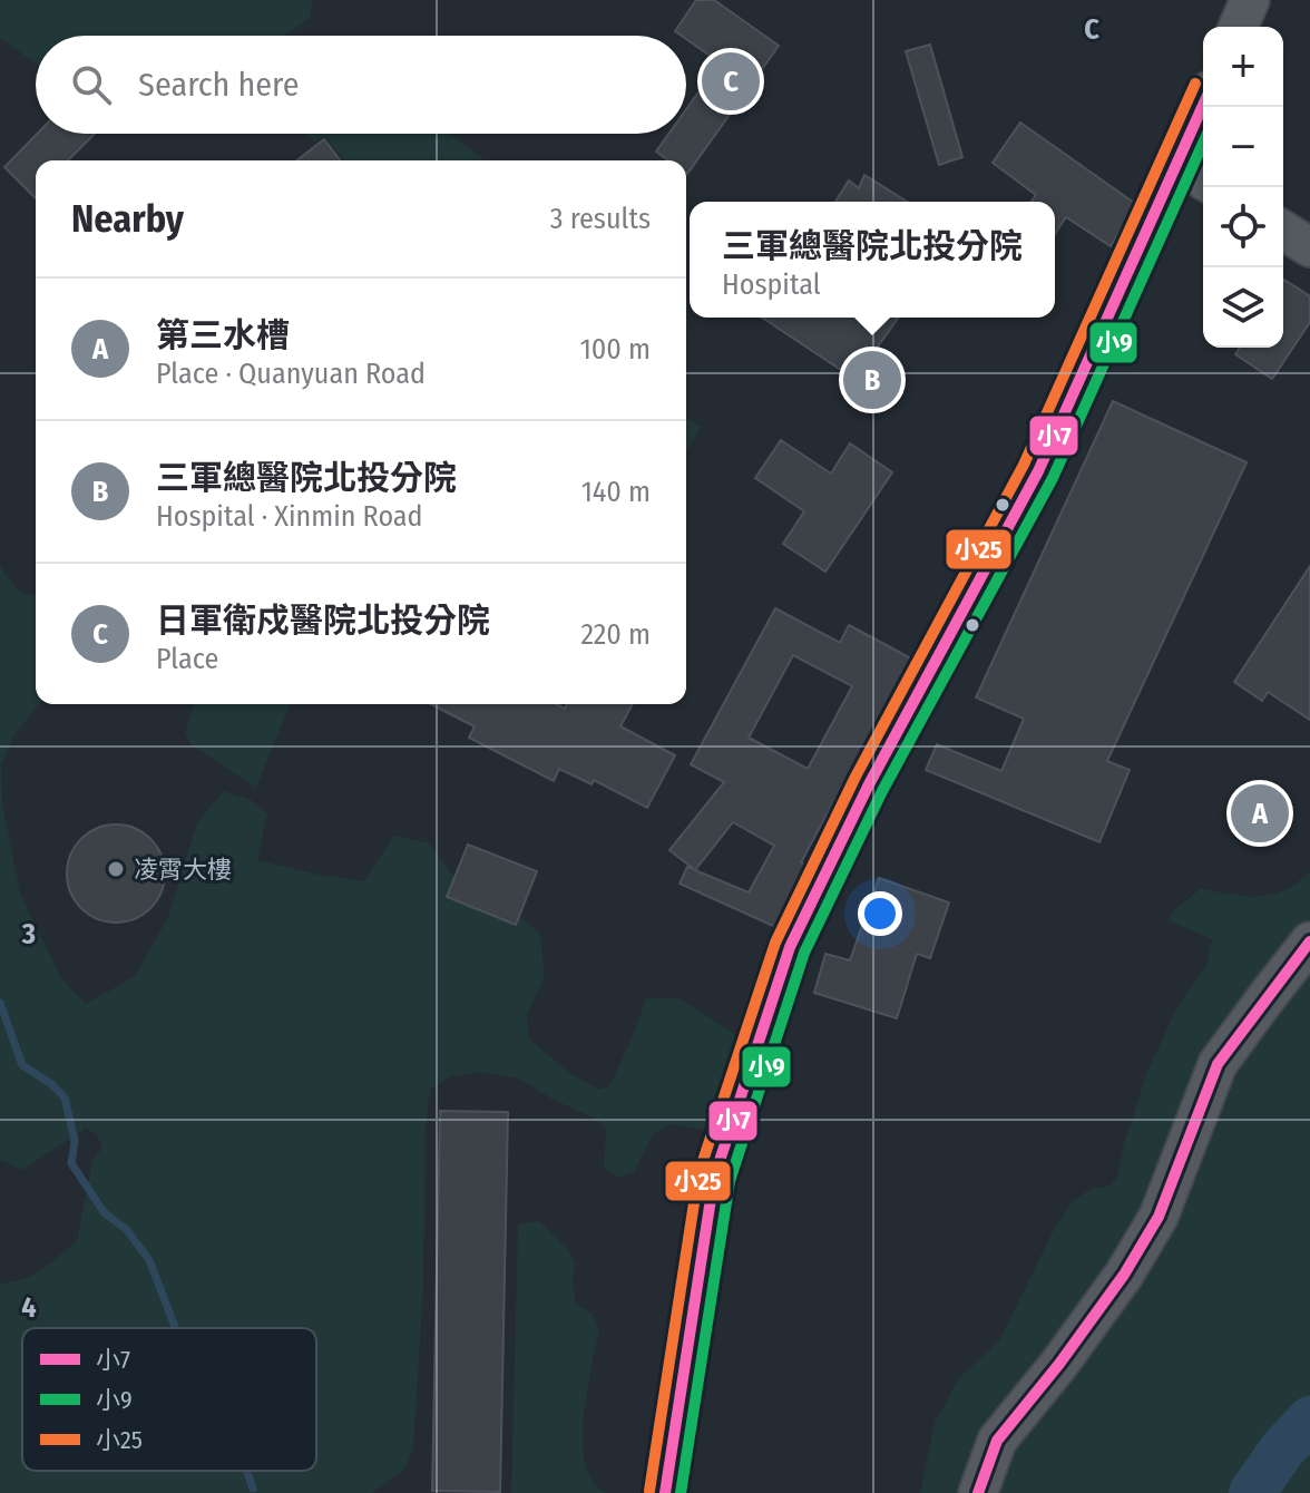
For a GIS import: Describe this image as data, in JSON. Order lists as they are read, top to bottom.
{
  "places": ["凌霄大樓"],
  "lines": ["transit line 小25", "transit line 小7", "transit line 小9"],
  "legend": ["小7", "小9", "小25"],
  "page": {
    "map_buttons": ["+", "−"],
    "search": "Search here",
    "pins": ["C", "B", "A"],
    "heading": ["Nearby", "3 results"],
    "popup": ["三軍總醫院北投分院", "Hospital"],
    "list": [
      {
        "mark": "A",
        "name": "第三水槽",
        "note": "Place · Quanyuan Road",
        "value": "100 m"
      },
      {
        "mark": "B",
        "name": "三軍總醫院北投分院",
        "note": "Hospital · Xinmin Road",
        "value": "140 m"
      },
      {
        "mark": "C",
        "name": "日軍衛戍醫院北投分院",
        "note": "Place",
        "value": "220 m"
      }
    ]
  },
  "grid": {
    "columns": ["C"],
    "rows": ["3", "4"]
  }
}
